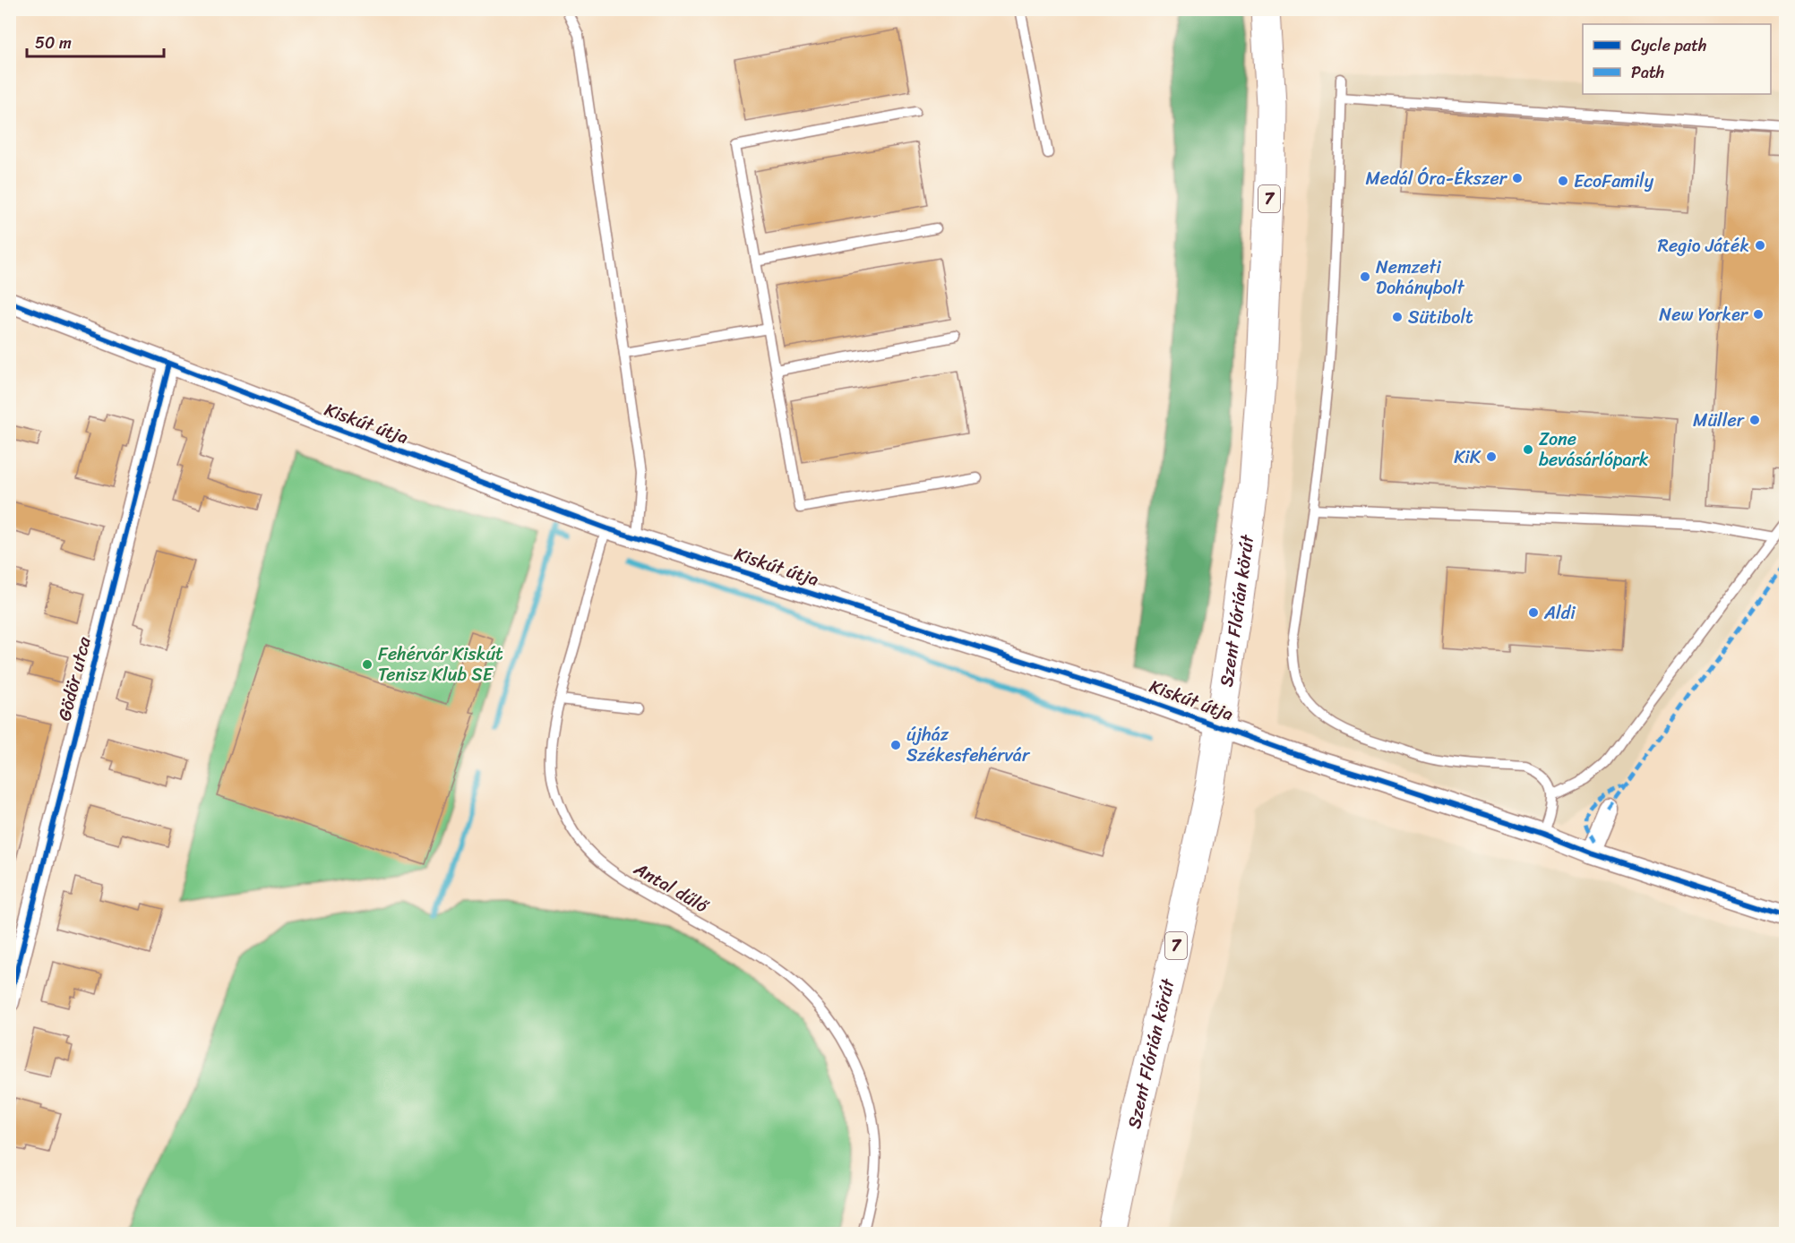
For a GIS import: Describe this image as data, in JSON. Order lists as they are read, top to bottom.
{
  "streets": {
    "main road": ["7", "Szent Flórián körút"],
    "street": ["Kiskút útja", "Gödör utca"],
    "lane": ["Antal dűlő"]
  },
  "crossings": [
    ["Kiskút útja", "Szent Flórián körút"],
    ["Kiskút útja", "Gödör utca"],
    ["Kiskút útja", "Antal dűlő"]
  ],
  "places": [
    "Medál Óra-Ékszer",
    "EcoFamily",
    "Regio Játék",
    "Nemzeti Dohánybolt",
    "New Yorker",
    "Sütibolt",
    "Müller",
    "Zone bevásárlópark",
    "KiK",
    "Aldi",
    "Fehérvár Kiskút Tenisz Klub SE",
    "újház Székesfehérvár"
  ],
  "legend": ["Cycle path", "Path"],
  "scale_bar": "50 m"
}
